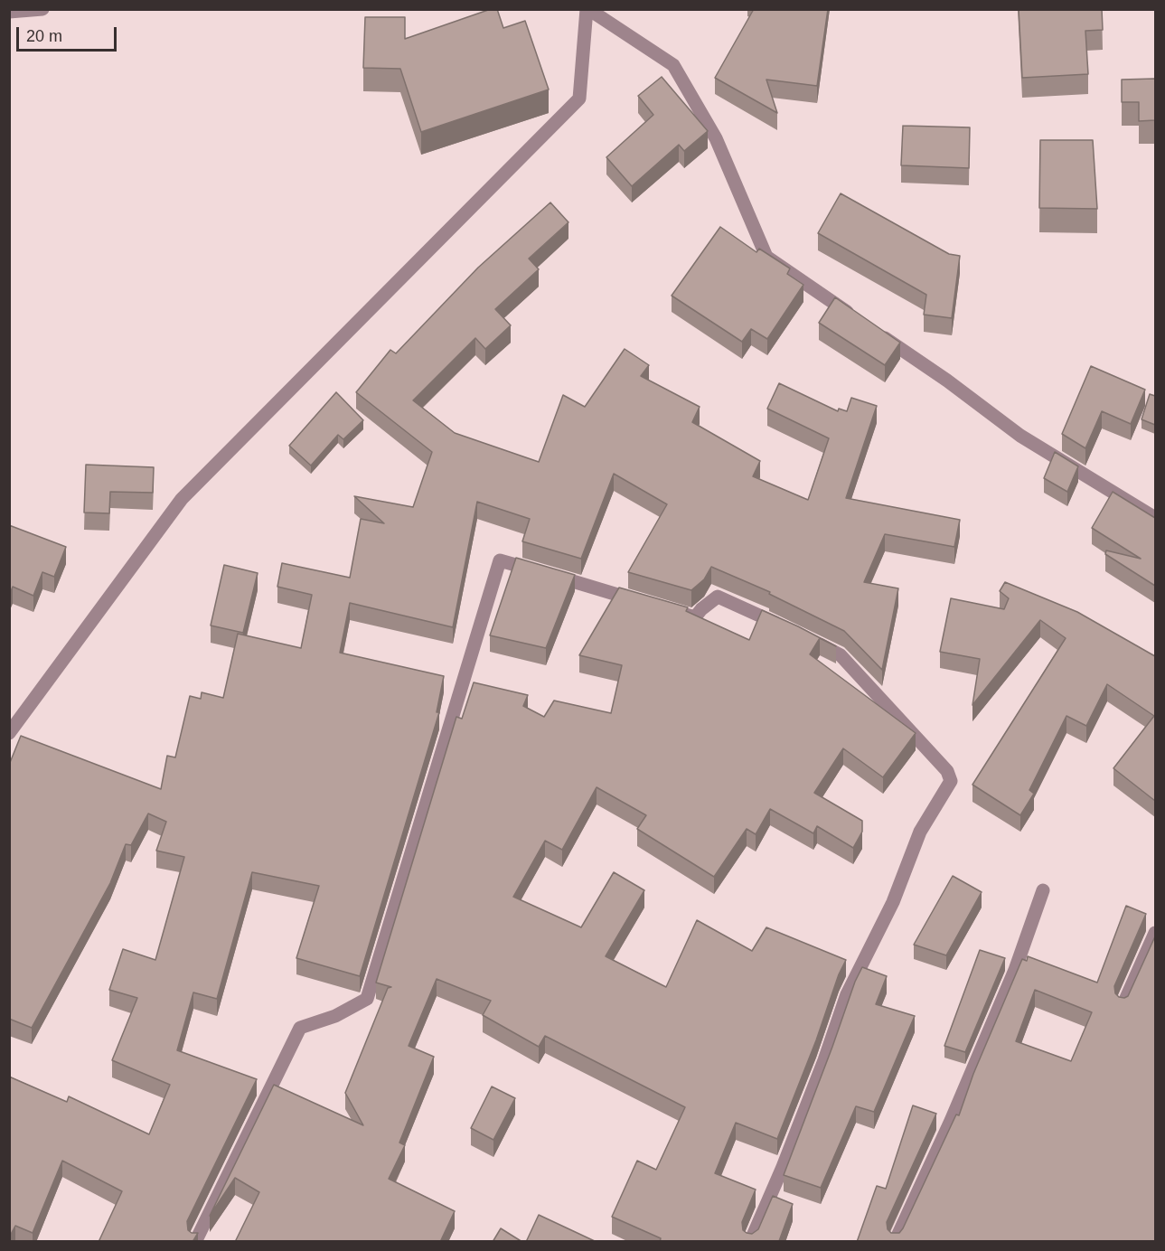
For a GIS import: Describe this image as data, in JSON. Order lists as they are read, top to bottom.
{
  "scale_bar": "20 m"
}
